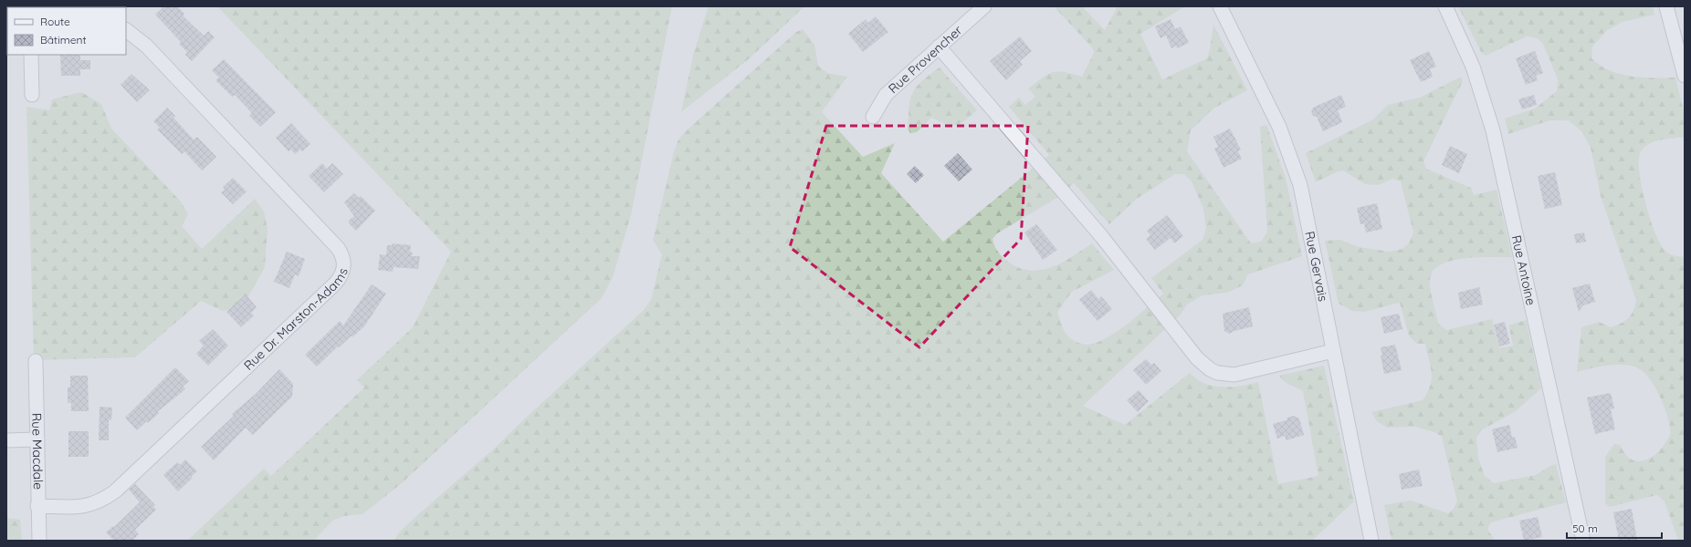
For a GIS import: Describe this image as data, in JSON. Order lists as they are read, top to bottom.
{
  "streets": {
    "street": [
      "Rue Provencher",
      "Rue Gervais",
      "Rue Antoine",
      "Rue Dr. Marston-Adams",
      "Rue Macdale"
    ]
  },
  "crossings": [
    ["Rue Dr. Marston-Adams", "Rue Macdale"]
  ],
  "legend": ["Route", "Bâtiment"],
  "scale_bar": "50 m"
}
